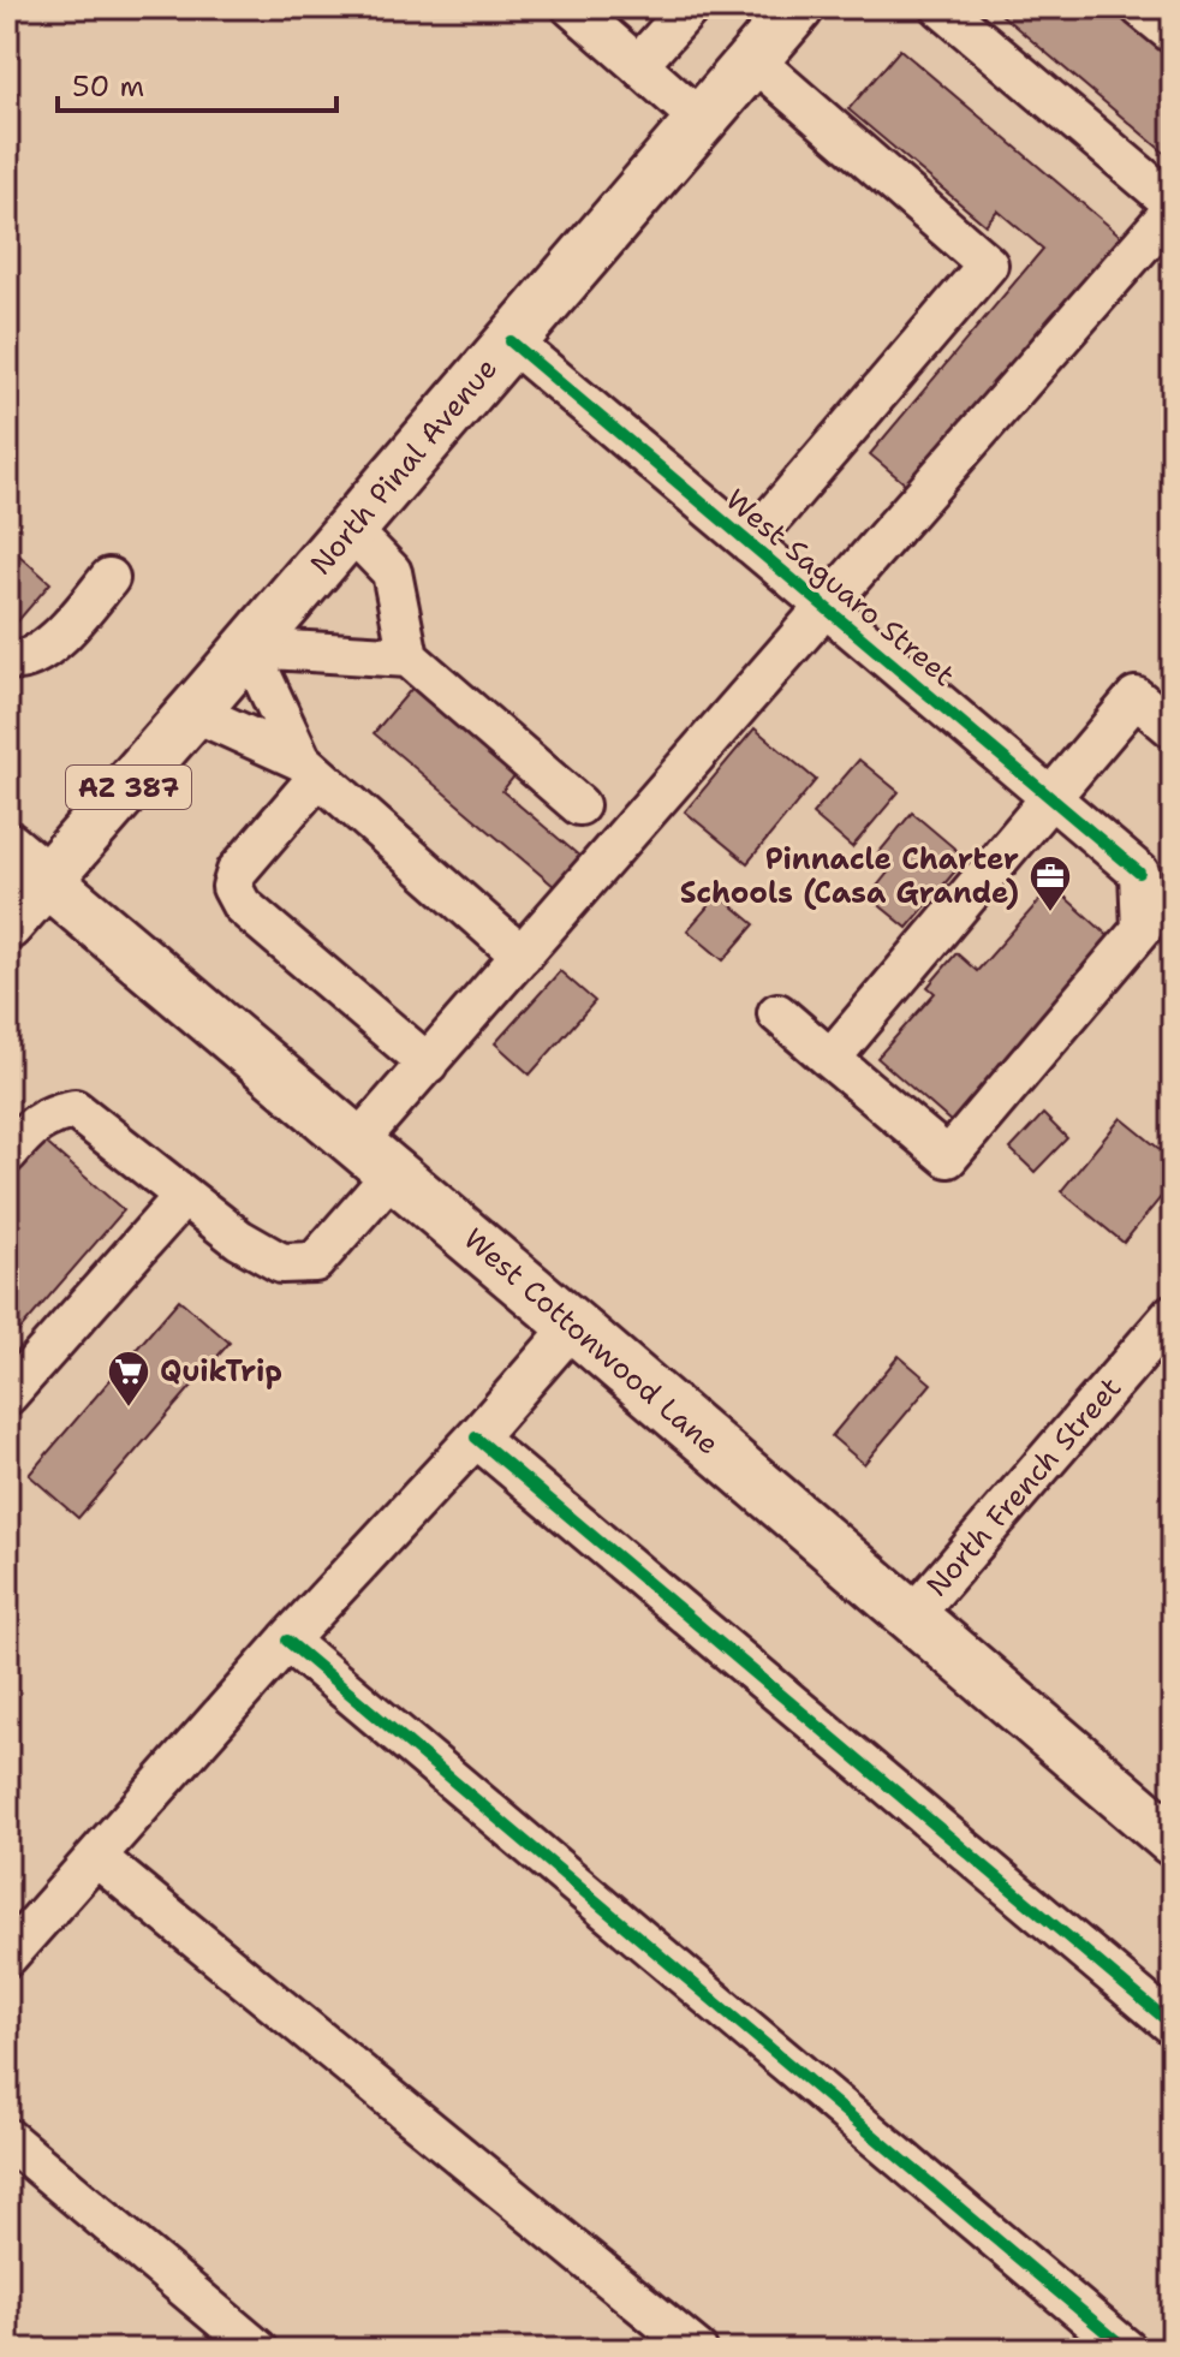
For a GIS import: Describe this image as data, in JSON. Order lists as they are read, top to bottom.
{
  "streets": {
    "main road": ["North Pinal Avenue", "AZ 387", "West Cottonwood Lane"],
    "street": ["West Saguaro Street", "North French Street"]
  },
  "crossings": [
    ["North Pinal Avenue", "West Saguaro Street"],
    ["North Pinal Avenue", "West Cottonwood Lane"],
    ["West Cottonwood Lane", "North French Street"]
  ],
  "places": {
    "office": ["Pinnacle Charter Schools (Casa Grande)"],
    "supermarket": ["QuikTrip"]
  },
  "scale_bar": "50 m"
}
